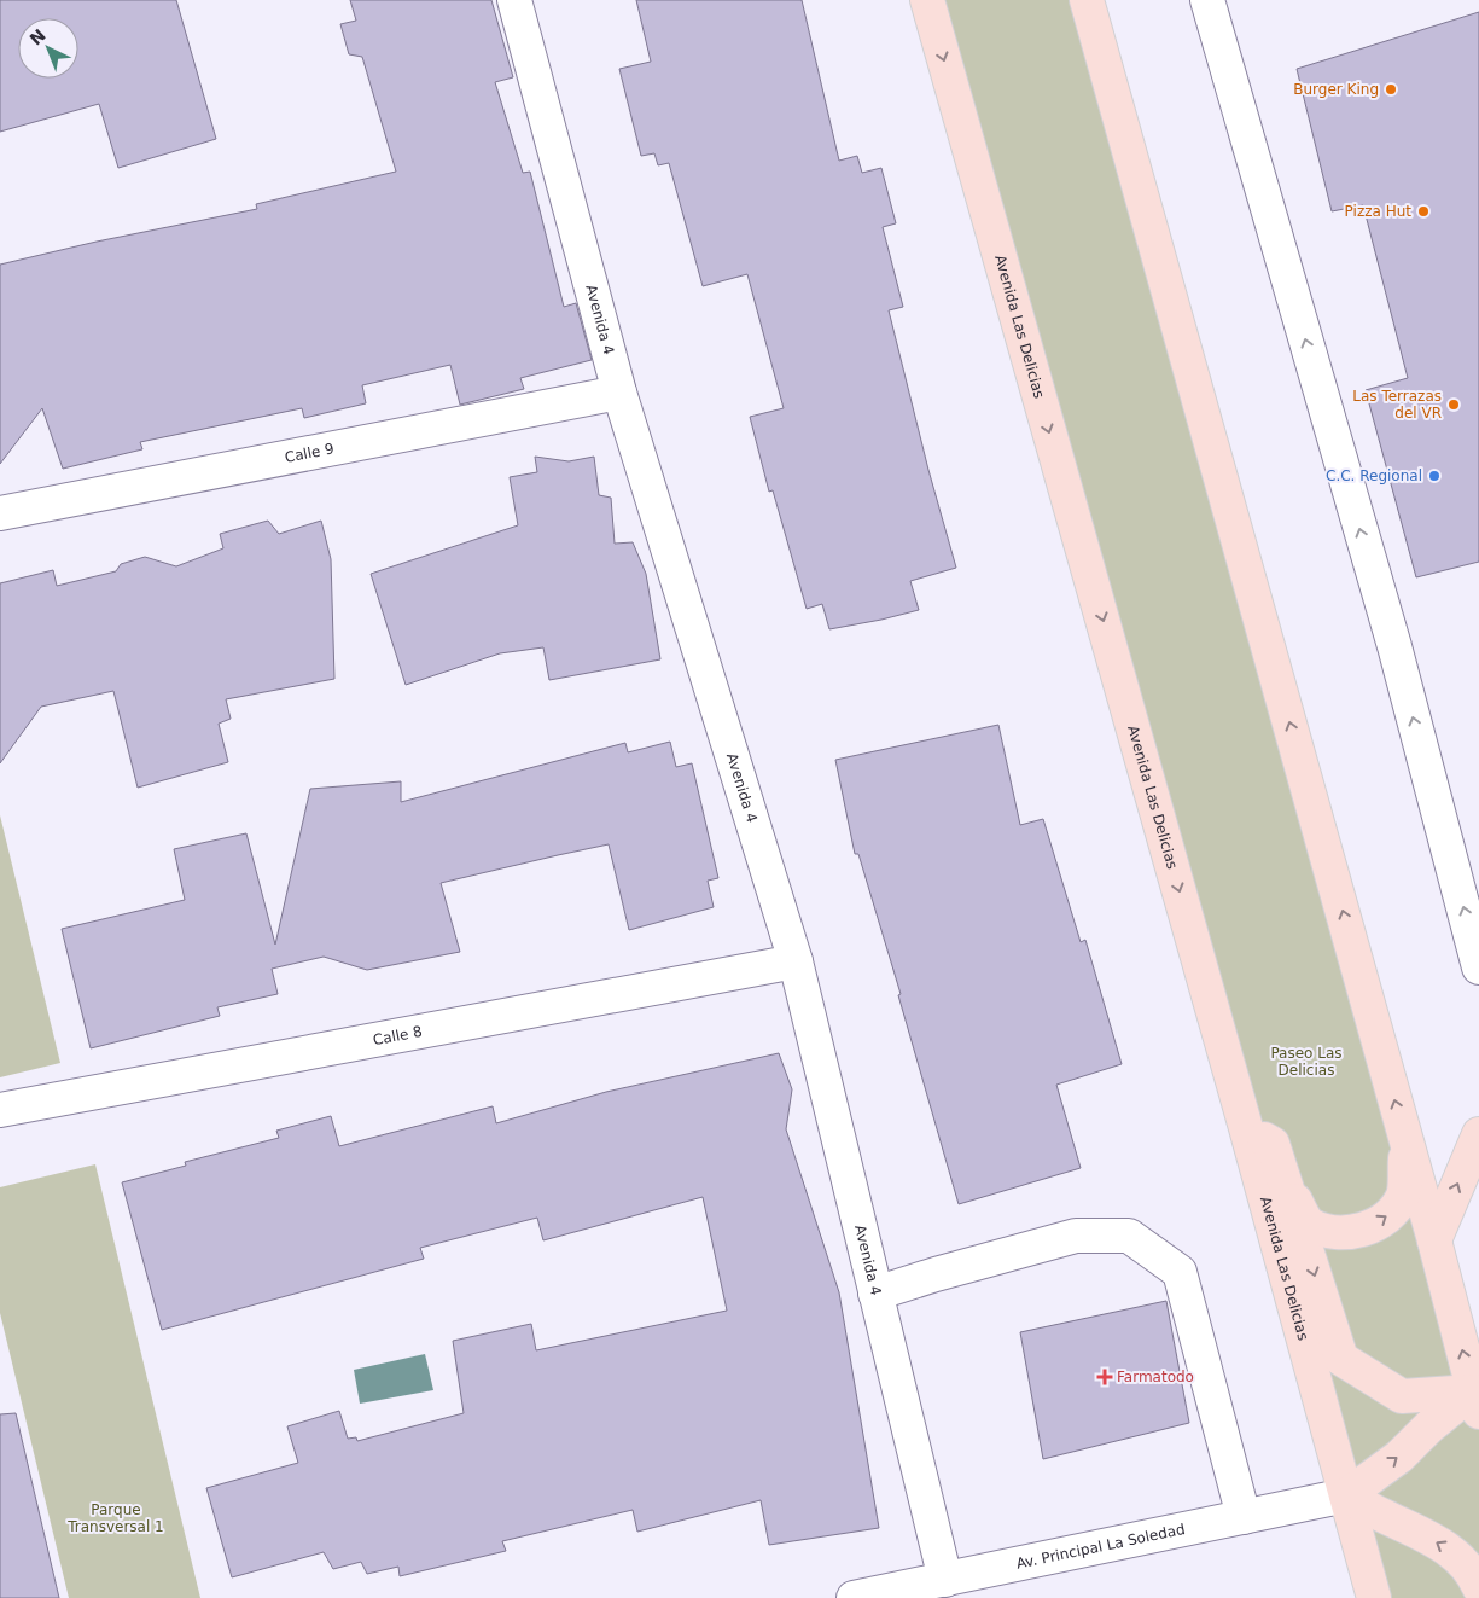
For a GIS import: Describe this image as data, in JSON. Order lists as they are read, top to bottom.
{
  "streets": {
    "main road": ["Avenida Las Delicias"],
    "street": [
      "Avenida 4",
      "Calle 9",
      "Calle 8",
      "Av. Principal La Soledad"
    ]
  },
  "crossings": [
    ["Avenida 4", "Calle 9"],
    ["Avenida 4", "Calle 8"],
    ["Avenida 4", "Av. Principal La Soledad"],
    ["Avenida Las Delicias", "Av. Principal La Soledad"]
  ],
  "parks": ["Paseo Las Delicias", "Parque Transversal 1"],
  "places": {
    "other": [
      "Burger King",
      "Pizza Hut",
      "Las Terrazas del VR",
      "C.C. Regional"
    ],
    "health": ["Farmatodo"]
  },
  "north": "top left"
}
